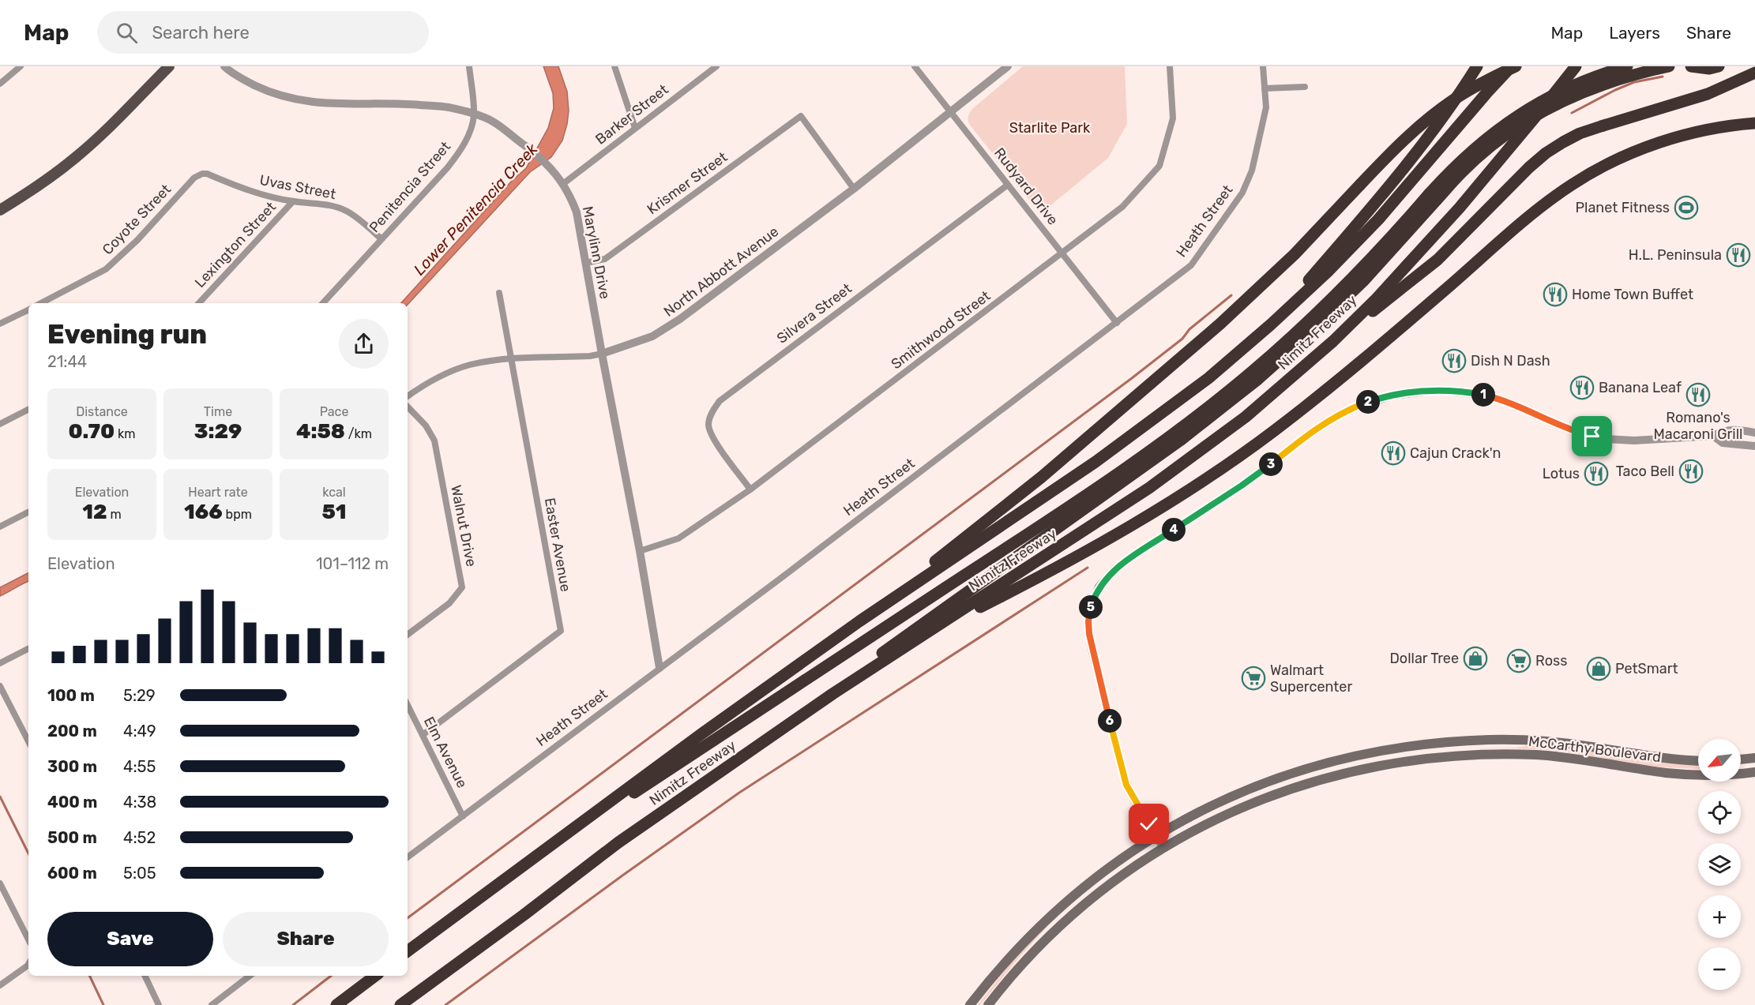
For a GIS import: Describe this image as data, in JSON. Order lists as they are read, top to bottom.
{
  "streets": {
    "highway": ["Nimitz Freeway"],
    "main road": ["McCarthy Boulevard"],
    "street": [
      "Barker Street",
      "Krismer Street",
      "Rudyard Drive",
      "Uvas Street",
      "Penitencia Street",
      "Coyote Street",
      "Heath Street",
      "Lexington Street",
      "Marylinn Drive",
      "North Abbott Avenue",
      "Silvera Street",
      "Smithwood Street",
      "Walnut Drive",
      "Easter Avenue",
      "Elm Avenue"
    ]
  },
  "crossings": [
    ["Barker Street", "Marylinn Drive"],
    ["Krismer Street", "Marylinn Drive"],
    ["Krismer Street", "North Abbott Avenue"],
    ["Rudyard Drive", "Heath Street"],
    ["Rudyard Drive", "North Abbott Avenue"],
    ["Rudyard Drive", "Silvera Street"],
    ["Rudyard Drive", "Smithwood Street"],
    ["Uvas Street", "Penitencia Street"],
    ["Uvas Street", "Coyote Street"],
    ["Uvas Street", "Lexington Street"],
    ["Penitencia Street", "Marylinn Drive"],
    ["Heath Street", "Marylinn Drive"],
    ["Heath Street", "Elm Avenue"],
    ["Marylinn Drive", "North Abbott Avenue"],
    ["Marylinn Drive", "Smithwood Street"],
    ["North Abbott Avenue", "Easter Avenue"],
    ["Silvera Street", "Smithwood Street"],
    ["Easter Avenue", "Elm Avenue"]
  ],
  "water": ["Lower Penitencia Creek"],
  "parks": ["Starlite Park"],
  "places": {
    "sports": ["Planet Fitness"],
    "restaurant": [
      "H.L. Peninsula",
      "Home Town Buffet",
      "Dish N Dash",
      "Banana Leaf",
      "Romano's Macaroni Grill",
      "Cajun Crack'n",
      "Taco Bell",
      "Lotus"
    ],
    "shop": ["Dollar Tree", "PetSmart"],
    "supermarket": ["Ross", "Walmart Supercenter"]
  },
  "north": "bottom left",
  "page": {
    "header": "Map",
    "search": "Search here",
    "nav": ["Map", "Layers", "Share"],
    "heading": ["Evening run", "21:44"],
    "pins": [
      "1",
      "2",
      "3",
      "4",
      "5",
      "6"
    ],
    "stats": [
      ["Distance", "0.70 km"],
      ["Time", "3:29"],
      ["Pace", "4:58 /km"],
      ["Elevation", "12 m"],
      ["Heart rate", "166 bpm"],
      ["kcal", "51"]
    ],
    "chart": ["Elevation", "101–112 m"],
    "list": [
      {
        "name": "100 m",
        "note": "5:29"
      },
      {
        "name": "200 m",
        "note": "4:49"
      },
      {
        "name": "300 m",
        "note": "4:55"
      },
      {
        "name": "400 m",
        "note": "4:38"
      },
      {
        "name": "500 m",
        "note": "4:52"
      },
      {
        "name": "600 m",
        "note": "5:05"
      }
    ],
    "map_buttons": ["+", "−"],
    "buttons": ["Save", "Share"]
  }
}
